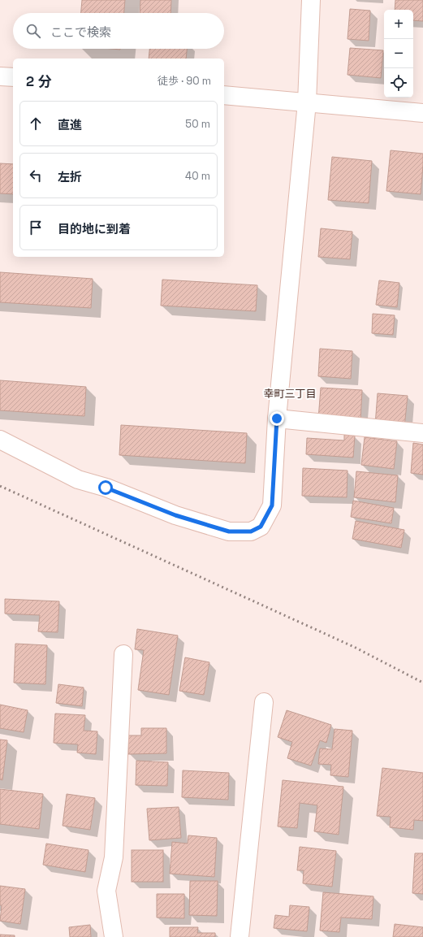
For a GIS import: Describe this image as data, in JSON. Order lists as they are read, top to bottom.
{
  "districts": ["幸町三丁目"],
  "page": {
    "map_buttons": ["+", "−"],
    "search": "ここで検索",
    "heading": ["2 分", "徒歩 · 90 m"],
    "list": [
      ["直進", "50 m"],
      ["左折", "40 m"],
      "目的地に到着"
    ]
  }
}
